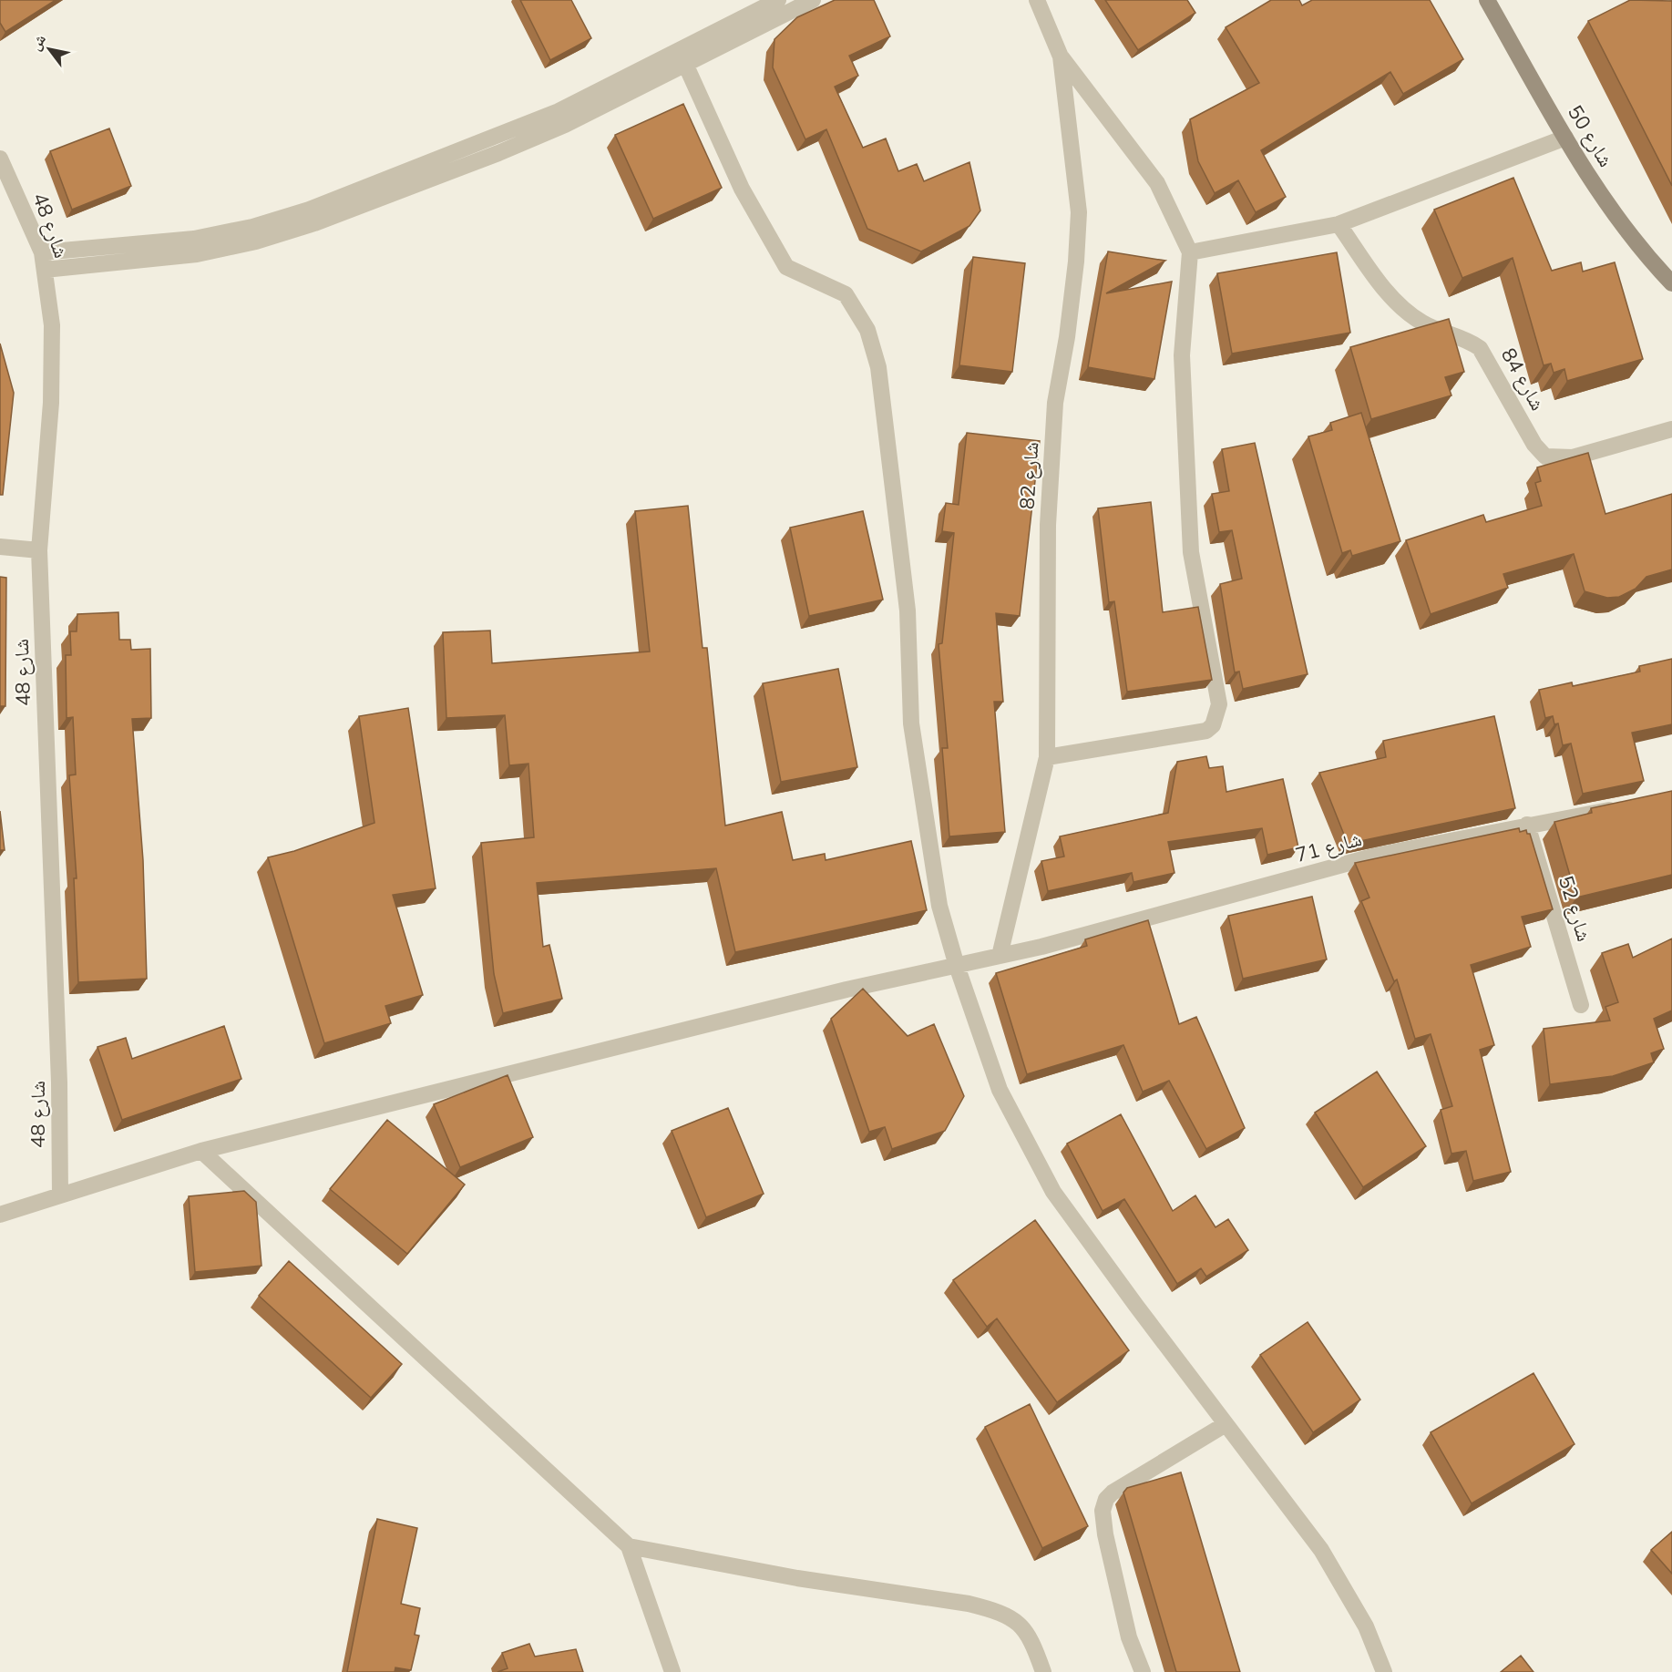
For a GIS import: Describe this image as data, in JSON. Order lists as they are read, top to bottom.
{
  "streets": {
    "street": [
      "شارع 50",
      "شارع 48",
      "شارع 84",
      "شارع 82",
      "شارع 71",
      "شارع 52"
    ]
  },
  "crossings": [
    ["شارع 48", "شارع 71"],
    ["شارع 82", "شارع 71"],
    ["شارع 71", "شارع 52"]
  ],
  "north": "top left"
}
